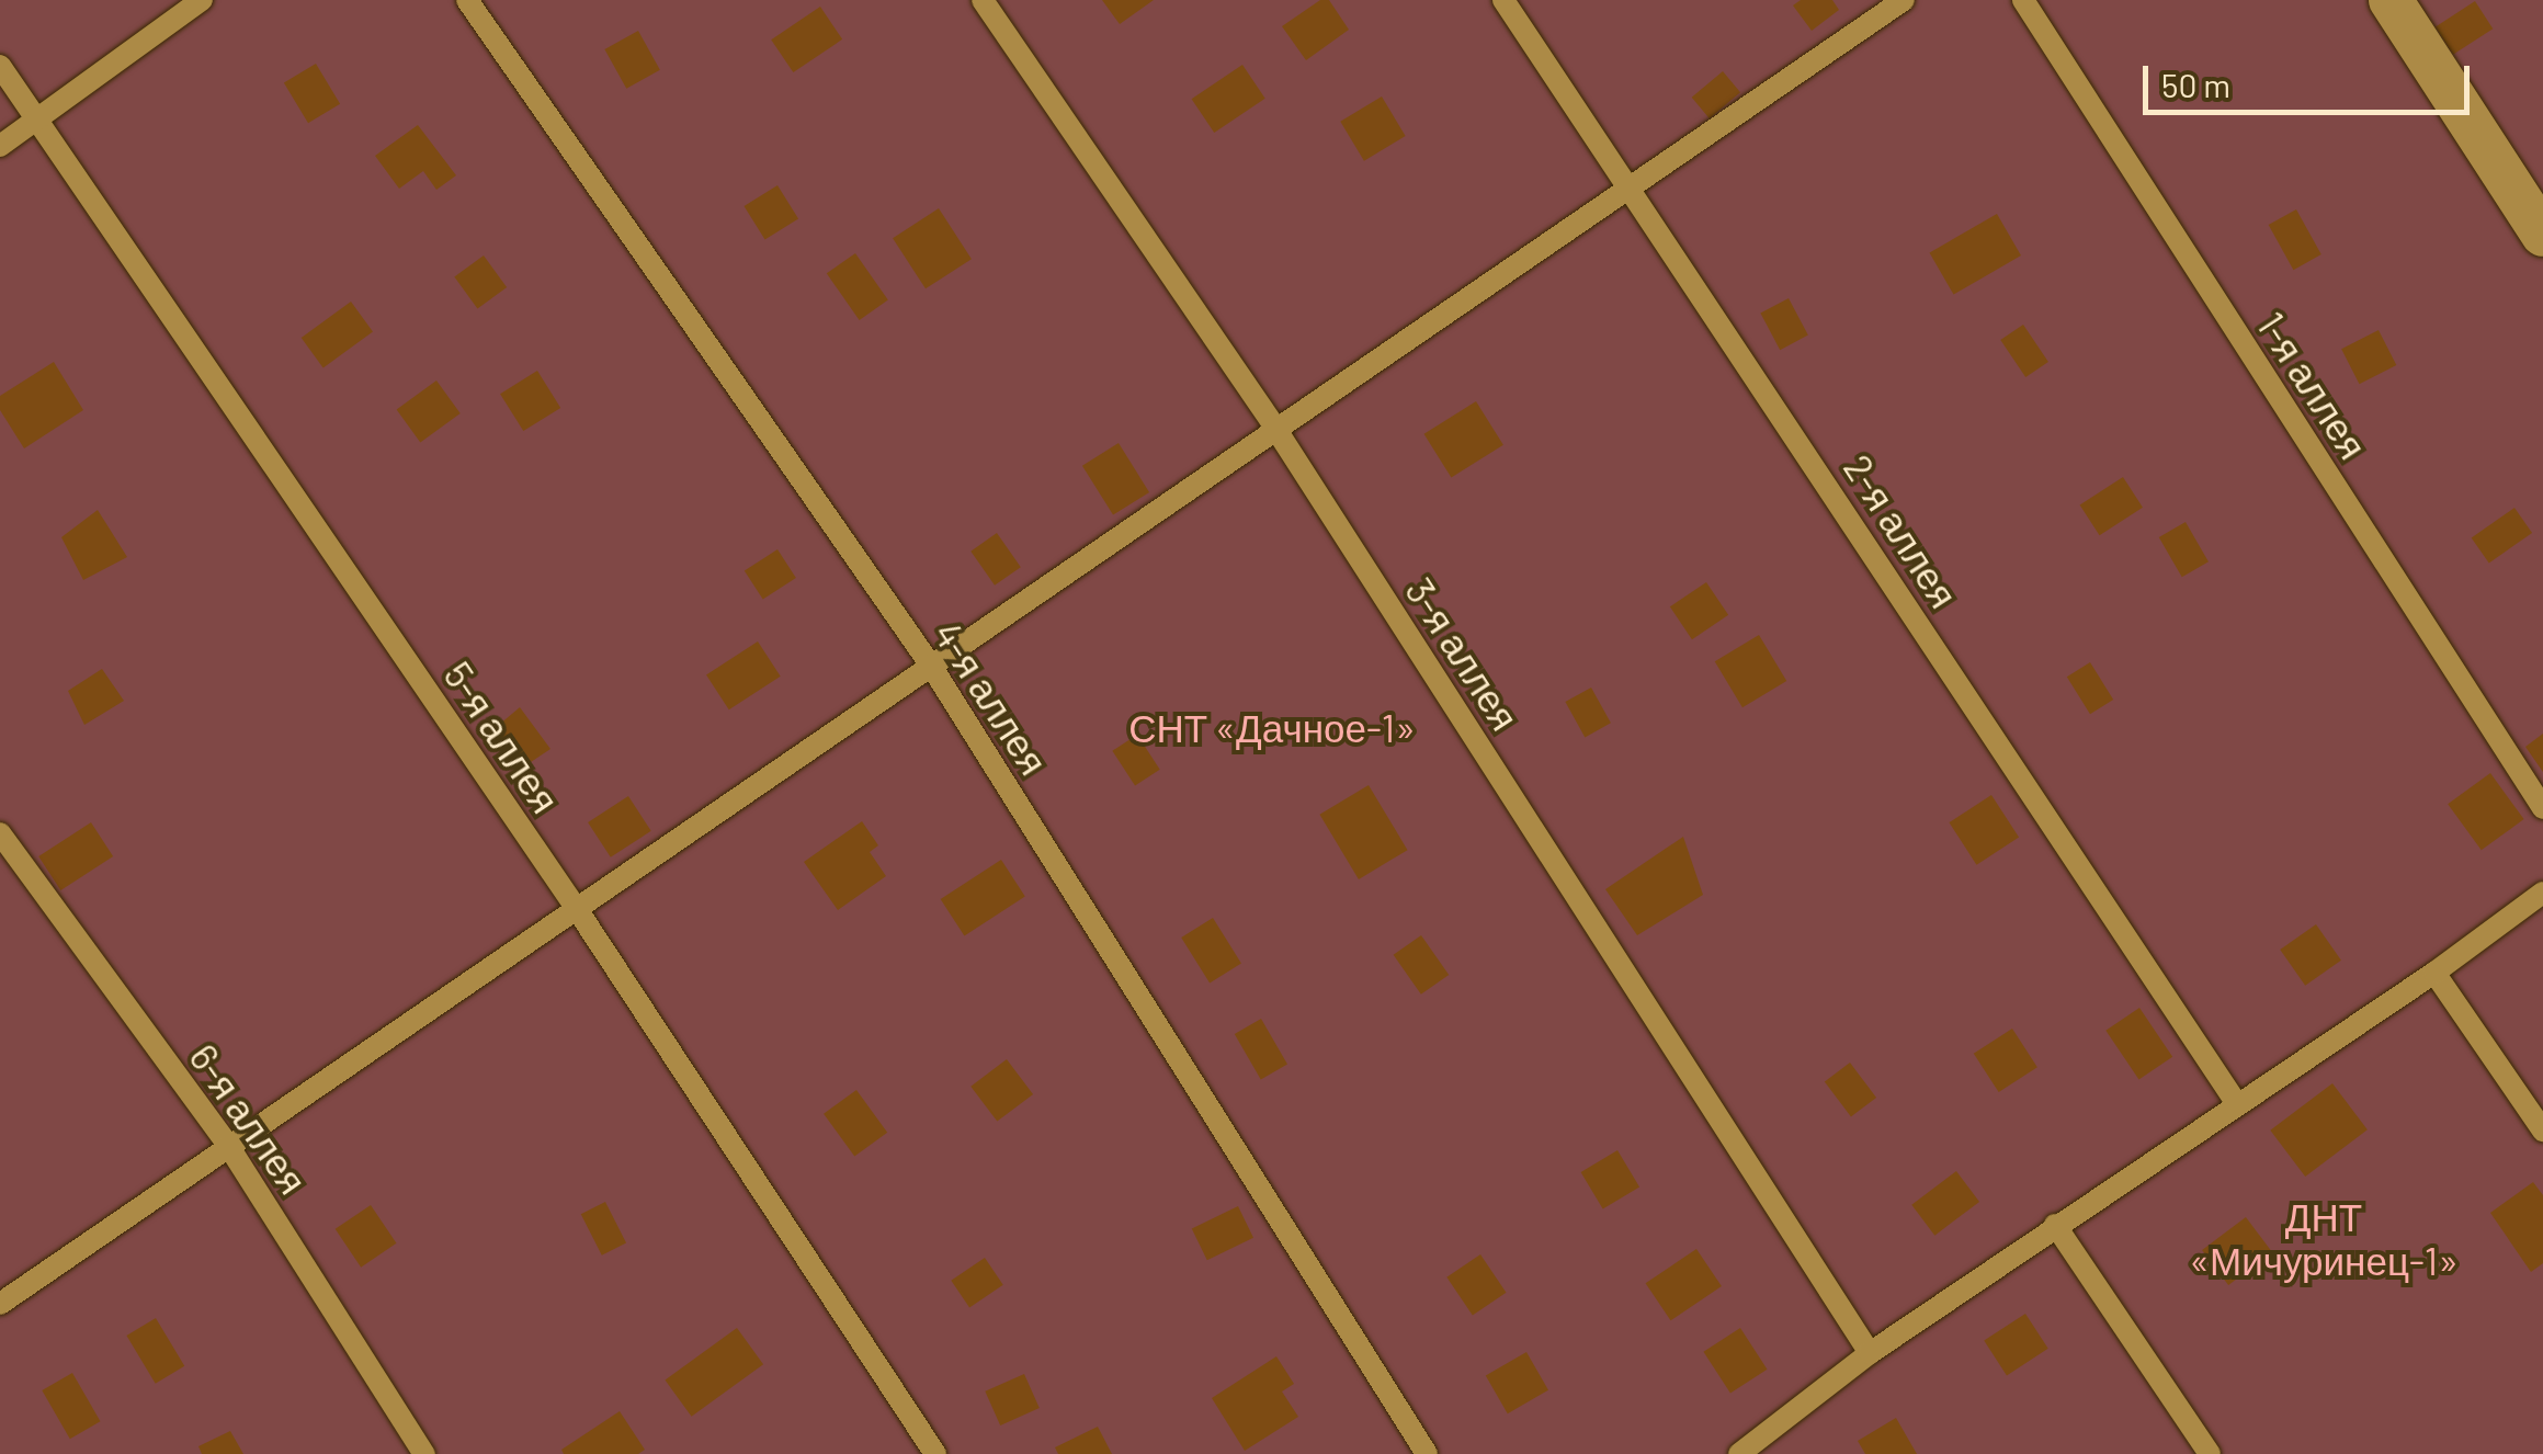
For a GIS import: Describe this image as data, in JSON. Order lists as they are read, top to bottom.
{
  "streets": {
    "lane": [
      "1-я аллея",
      "2-я аллея",
      "3-я аллея",
      "4-я аллея",
      "5-я аллея",
      "6-я аллея"
    ]
  },
  "parks": ["СНТ «Дачное-1»", "ДНТ «Мичуринец-1»"],
  "scale_bar": "50 m"
}
